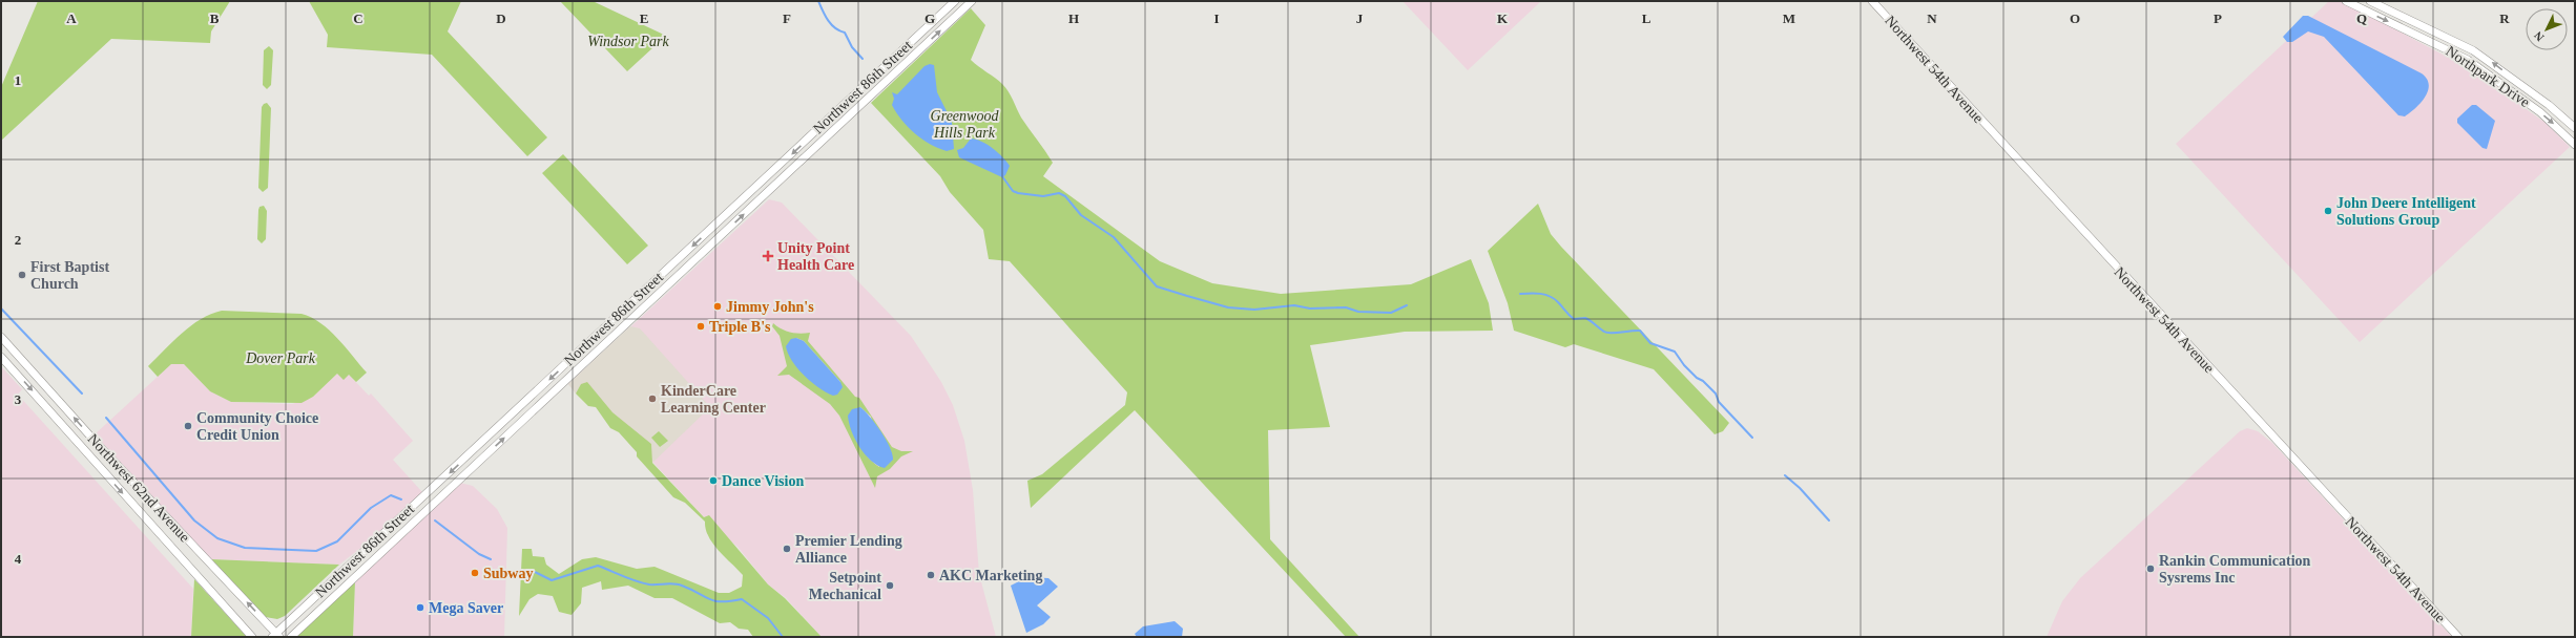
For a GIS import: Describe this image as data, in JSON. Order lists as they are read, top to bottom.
{
  "streets": {
    "street": [
      "Northwest 54th Avenue",
      "Northpark Drive",
      "Northwest 86th Street",
      "Northwest 62nd Avenue"
    ]
  },
  "crossings": [
    ["Northwest 86th Street", "Northwest 62nd Avenue"]
  ],
  "parks": ["Windsor Park", "Greenwood Hills Park", "Dover Park"],
  "places": {
    "other": [
      "John Deere Intelligent Solutions Group",
      "First Baptist Church",
      "Jimmy John's",
      "Triple B's",
      "KinderCare Learning Center",
      "Community Choice Credit Union",
      "Dance Vision",
      "Premier Lending Alliance",
      "Rankin Communication Sysrems Inc",
      "Subway",
      "AKC Marketing",
      "Setpoint Mechanical",
      "Mega Saver"
    ],
    "health": ["Unity Point Health Care"]
  },
  "north": "bottom left",
  "grid": {
    "columns": [
      "A",
      "B",
      "C",
      "D",
      "E",
      "F",
      "G",
      "H",
      "I",
      "J",
      "K",
      "L",
      "M",
      "N",
      "O",
      "P",
      "Q",
      "R"
    ],
    "rows": [
      "1",
      "2",
      "3",
      "4"
    ]
  }
}
